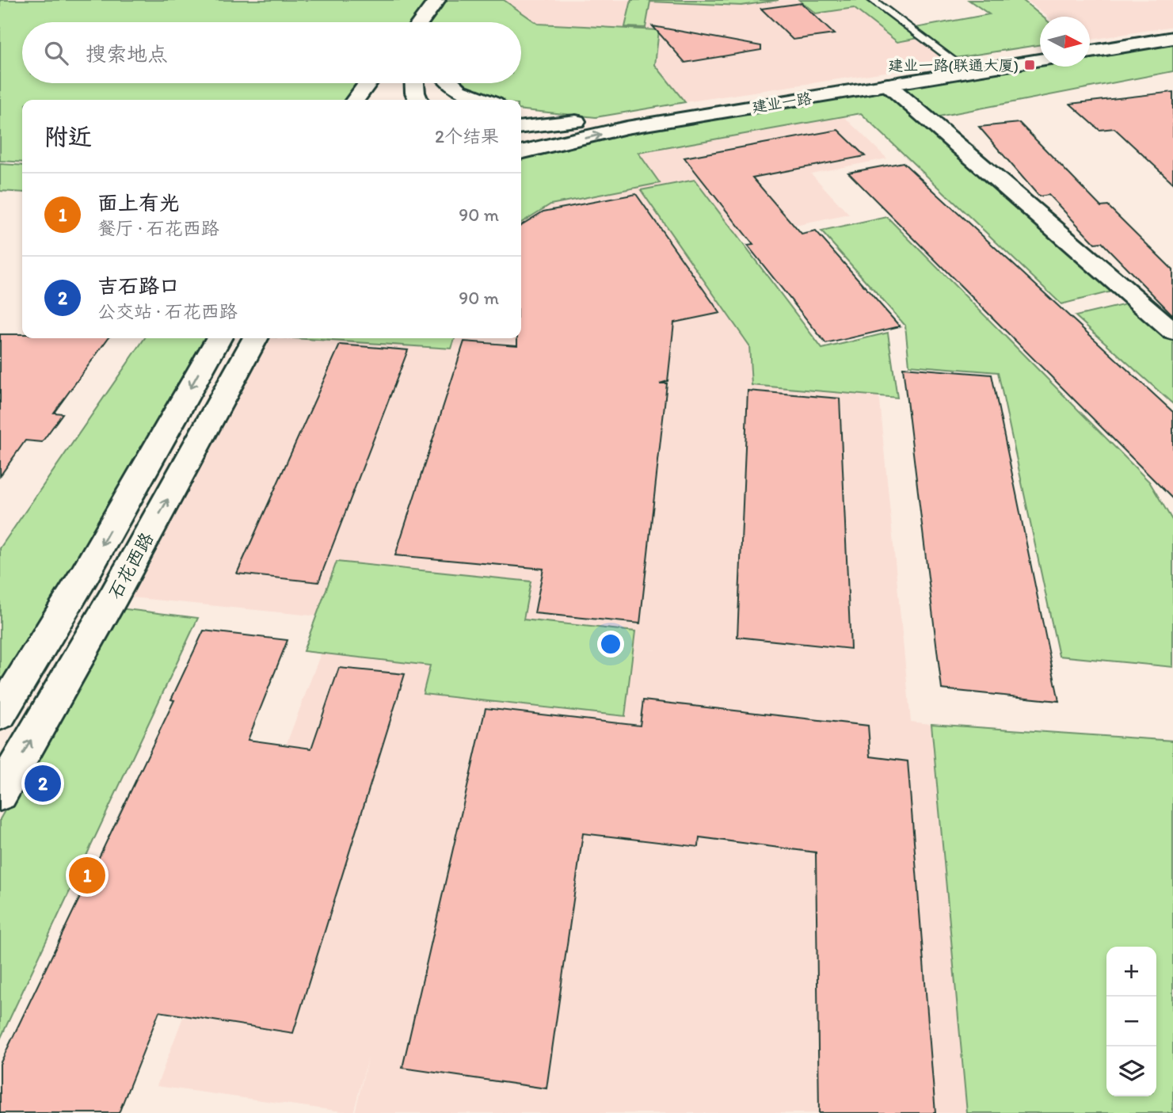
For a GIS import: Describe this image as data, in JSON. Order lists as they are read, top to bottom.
{
  "streets": {
    "main road": ["建业一路", "石花西路"]
  },
  "places": {
    "transit": ["建业一路(联通大厦)"]
  },
  "north": "right",
  "page": {
    "search": "搜索地点",
    "heading": ["附近", "2个结果"],
    "list": [
      {
        "mark": "1",
        "name": "面上有光",
        "note": "餐厅 · 石花西路",
        "value": "90 m"
      },
      {
        "mark": "2",
        "name": "吉石路口",
        "note": "公交站 · 石花西路",
        "value": "90 m"
      }
    ],
    "pins": ["2", "1"],
    "map_buttons": ["+", "−"]
  }
}
